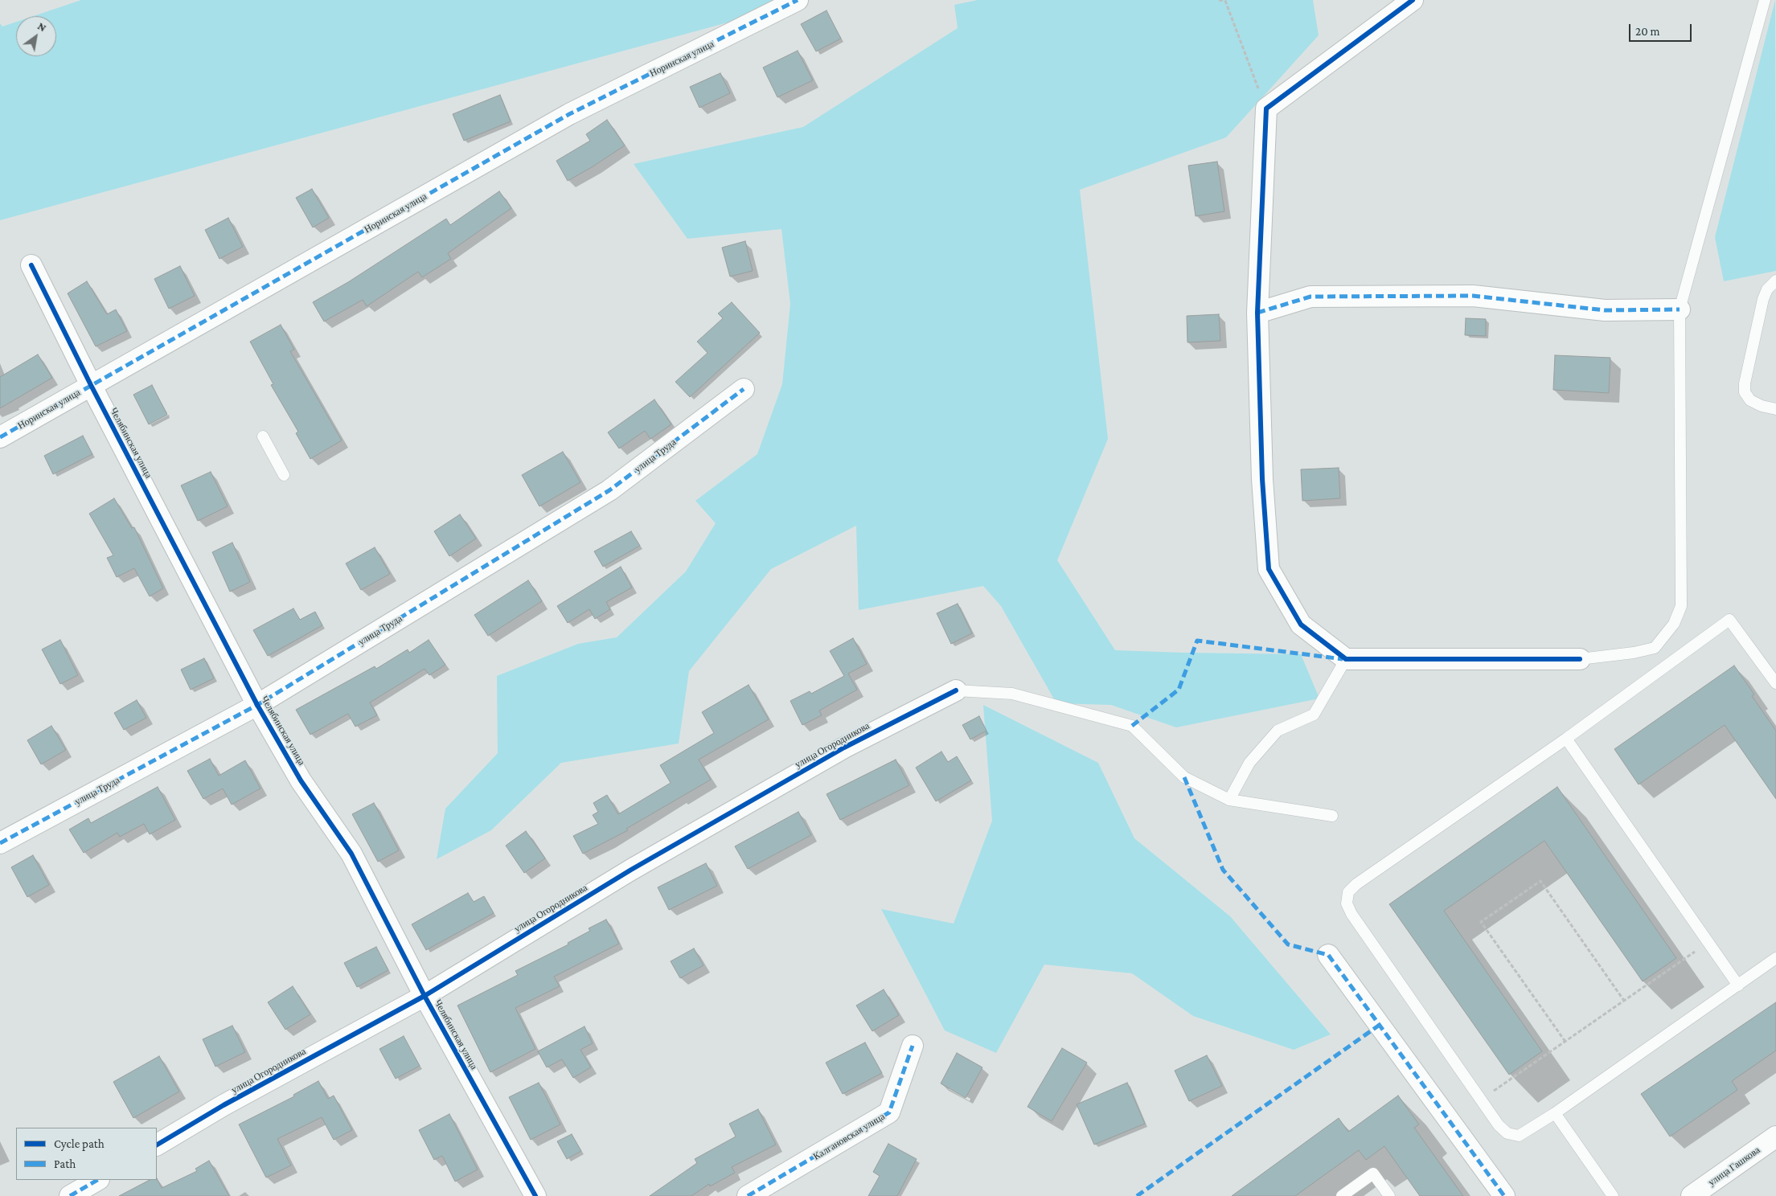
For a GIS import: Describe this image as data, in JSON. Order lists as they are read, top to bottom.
{
  "streets": {
    "street": [
      "Норинская улица",
      "Челябинская улица",
      "улица Труда",
      "улица Огородникова",
      "Калгановская улица",
      "улица Гашкова"
    ]
  },
  "crossings": [
    ["Норинская улица", "Челябинская улица"],
    ["Челябинская улица", "улица Труда"],
    ["Челябинская улица", "улица Огородникова"]
  ],
  "legend": ["Cycle path", "Path"],
  "scale_bar": "20 m",
  "north": "top right"
}
